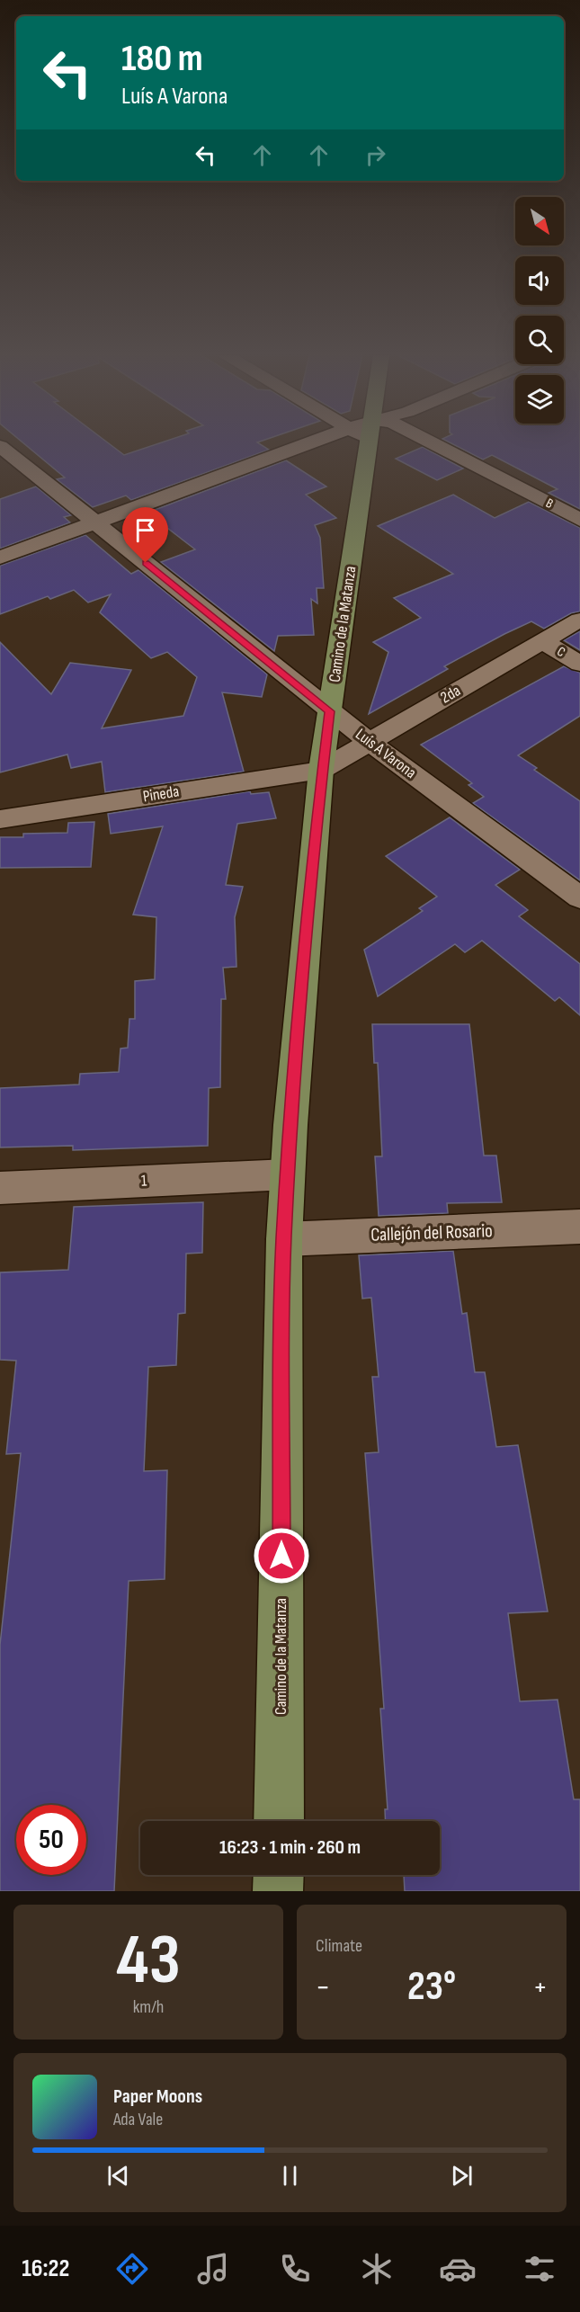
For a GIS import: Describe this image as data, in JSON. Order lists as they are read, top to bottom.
{
  "streets": {
    "main road": ["Camino de la Matanza"],
    "street": [
      "B",
      "C",
      "2da",
      "Luís A Varona",
      "Pineda",
      "1",
      "Callejón del Rosario"
    ]
  },
  "crossings": [
    ["Camino de la Matanza", "2da"],
    ["Camino de la Matanza", "Luís A Varona"],
    ["Camino de la Matanza", "Pineda"],
    ["Camino de la Matanza", "1"],
    ["Camino de la Matanza", "Callejón del Rosario"],
    ["C", "2da"],
    ["2da", "Luís A Varona"],
    ["2da", "Pineda"]
  ],
  "north": "bottom right",
  "page": {
    "turn": ["180 m", "Luís A Varona"],
    "limit": "50",
    "trip": "16:23 · 1 min · 260 m",
    "tile": [
      ["43", "km/h"],
      "Climate"
    ],
    "heat": ["−", "23°", "+"],
    "song": ["Paper Moons", "Ada Vale"],
    "tabs": "16:22"
  }
}
